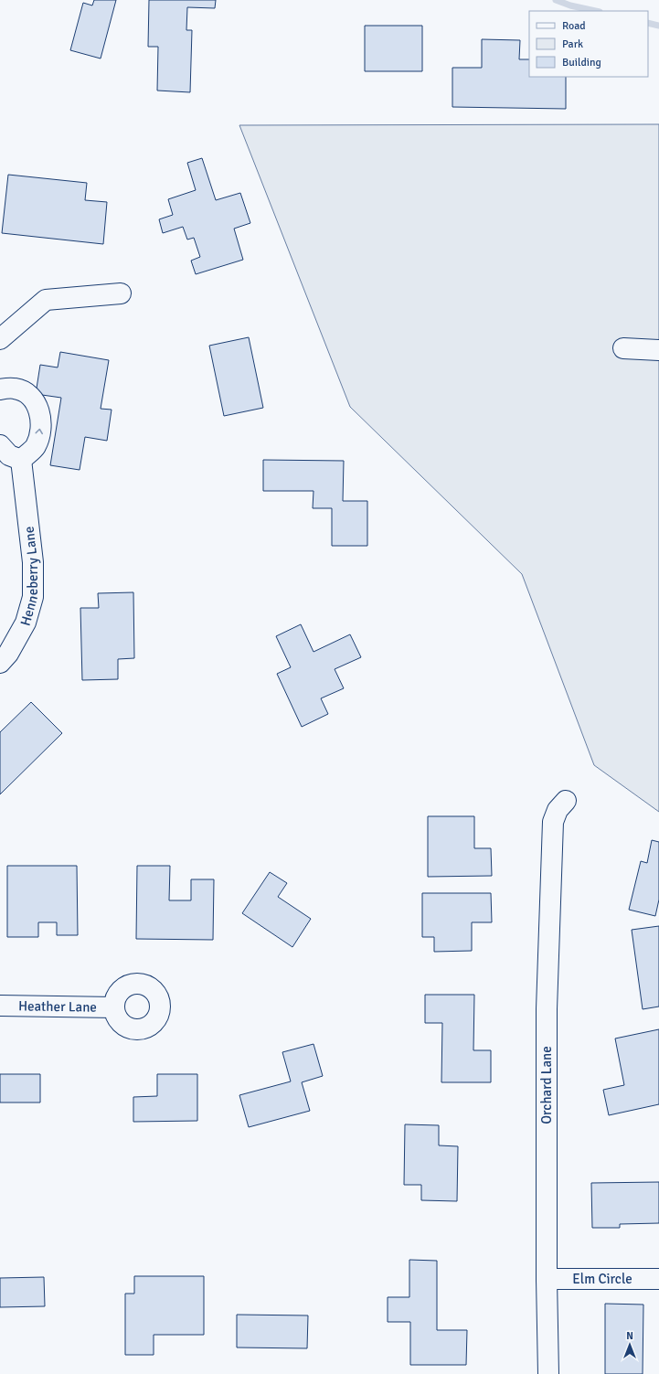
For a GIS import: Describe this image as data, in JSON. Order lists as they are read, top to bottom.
{
  "streets": {
    "street": [
      "Henneberry Lane",
      "Heather Lane",
      "Orchard Lane",
      "Elm Circle"
    ]
  },
  "crossings": [
    ["Orchard Lane", "Elm Circle"]
  ],
  "legend": ["Road", "Park", "Building"],
  "north": "top"
}
